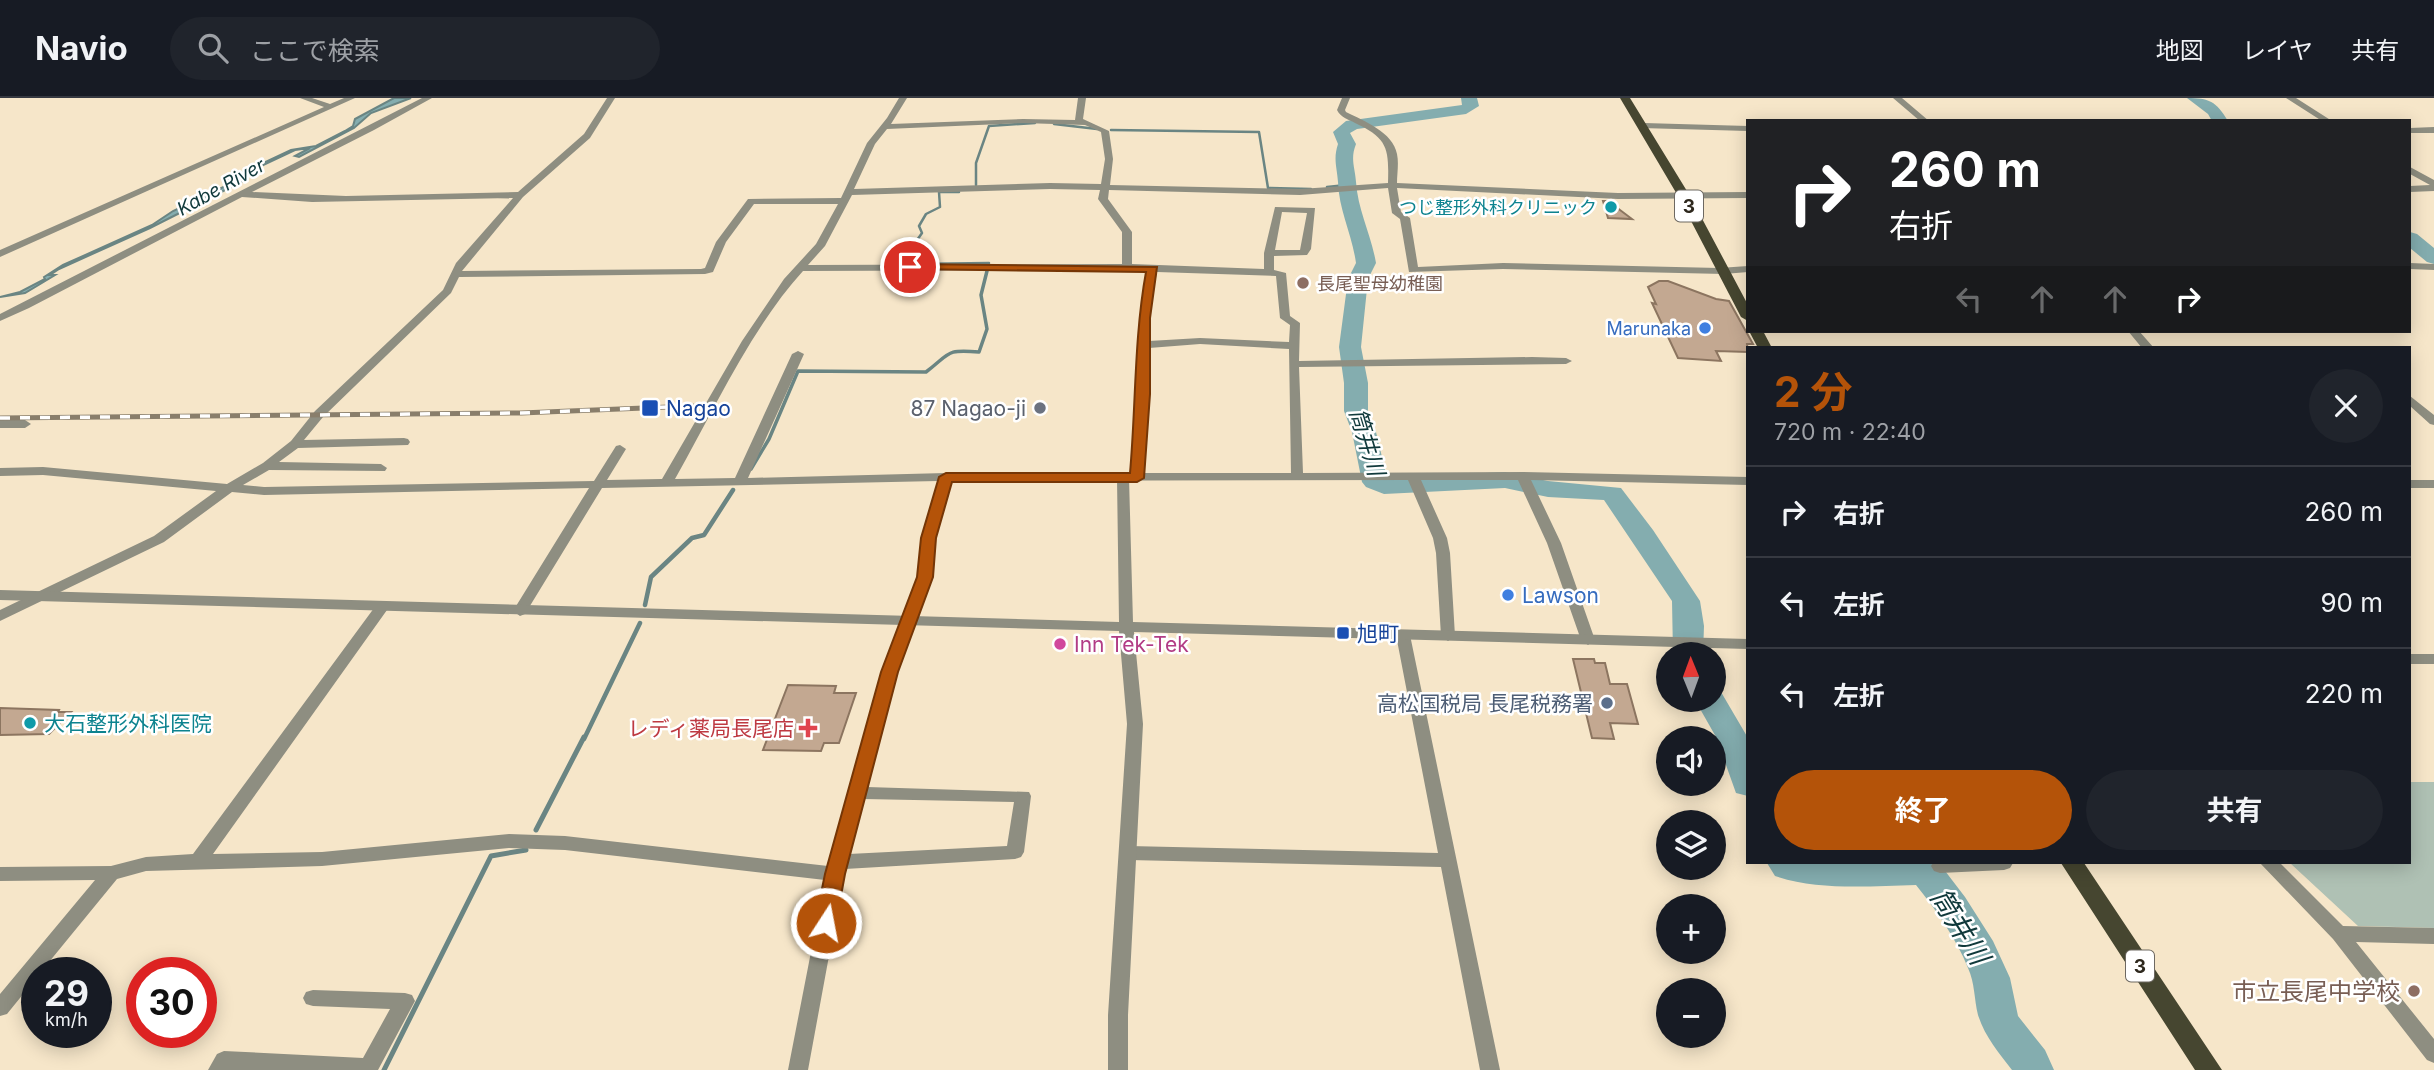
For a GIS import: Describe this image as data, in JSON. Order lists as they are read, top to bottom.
{
  "streets": {
    "main road": ["3"]
  },
  "water": ["Kabe River", "筒井川"],
  "places": {
    "other": [
      "つじ整形外科クリニック",
      "長尾聖母幼稚園",
      "Marunaka",
      "87 Nagao-ji",
      "Lawson",
      "Inn Tek-Tek",
      "高松国税局 長尾税務署",
      "大石整形外科医院",
      "市立長尾中学校"
    ],
    "transit": ["Nagao", "旭町"],
    "health": ["レディ薬局長尾店"]
  },
  "north": "top",
  "page": {
    "header": "Navio",
    "search": "ここで検索",
    "nav": ["地図", "レイヤ", "共有"],
    "turn": ["260 m", "右折"],
    "heading": ["2 分", "720 m · 22:40"],
    "list": [
      {
        "name": "右折",
        "value": "260 m"
      },
      {
        "name": "左折",
        "value": "90 m"
      },
      {
        "name": "左折",
        "value": "220 m"
      }
    ],
    "map_buttons": ["+", "−"],
    "buttons": ["終了", "共有"],
    "speed": "29 km/h",
    "limit": "30"
  }
}
